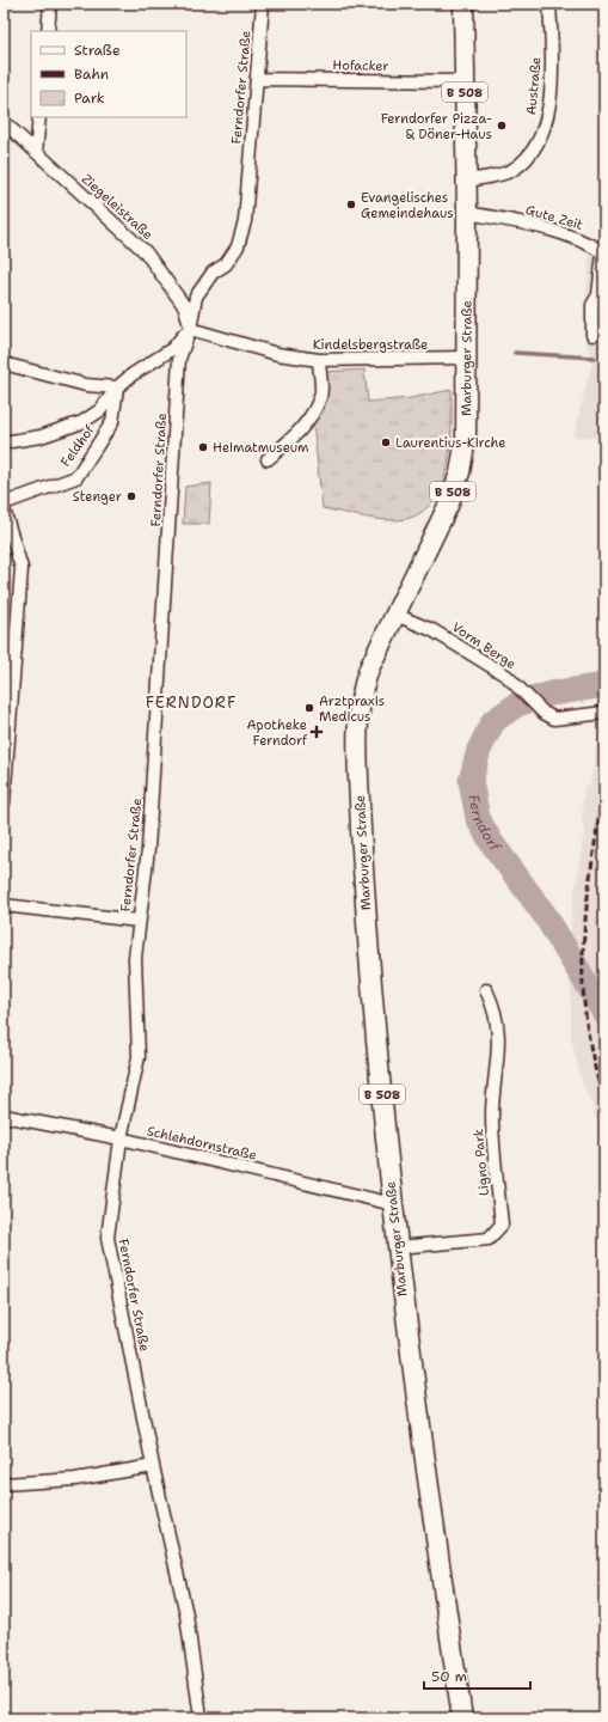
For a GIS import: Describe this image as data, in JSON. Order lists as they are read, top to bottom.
{
  "streets": {
    "main road": ["B 508", "Marburger Straße"],
    "street": [
      "Hofacker",
      "Austraße",
      "Ferndorfer Straße",
      "Ziegeleistraße",
      "Gute Zeit",
      "Kindelsbergstraße",
      "Feldhof",
      "Vorm Berge",
      "Schlehdornstraße",
      "Ligno Park"
    ]
  },
  "crossings": [
    ["Hofacker", "Ferndorfer Straße"],
    ["Hofacker", "Marburger Straße"],
    ["Austraße", "Marburger Straße"],
    ["Ferndorfer Straße", "Ziegeleistraße"],
    ["Ferndorfer Straße", "Kindelsbergstraße"],
    ["Ferndorfer Straße", "Schlehdornstraße"],
    ["Ziegeleistraße", "Kindelsbergstraße"],
    ["Gute Zeit", "Marburger Straße"],
    ["Kindelsbergstraße", "Marburger Straße"],
    ["Marburger Straße", "Vorm Berge"],
    ["Marburger Straße", "Schlehdornstraße"],
    ["Marburger Straße", "Ligno Park"]
  ],
  "districts": ["FERNDORF"],
  "water": ["Ferndorf"],
  "places": {
    "other": [
      "Ferndorfer Pizza- & Döner-Haus",
      "Evangelisches Gemeindehaus",
      "Laurentius-Kirche",
      "Heimatmuseum",
      "Stenger",
      "Arztpraxis Medicus"
    ],
    "health": ["Apotheke Ferndorf"]
  },
  "legend": ["Straße", "Bahn", "Park"],
  "scale_bar": "50 m"
}
